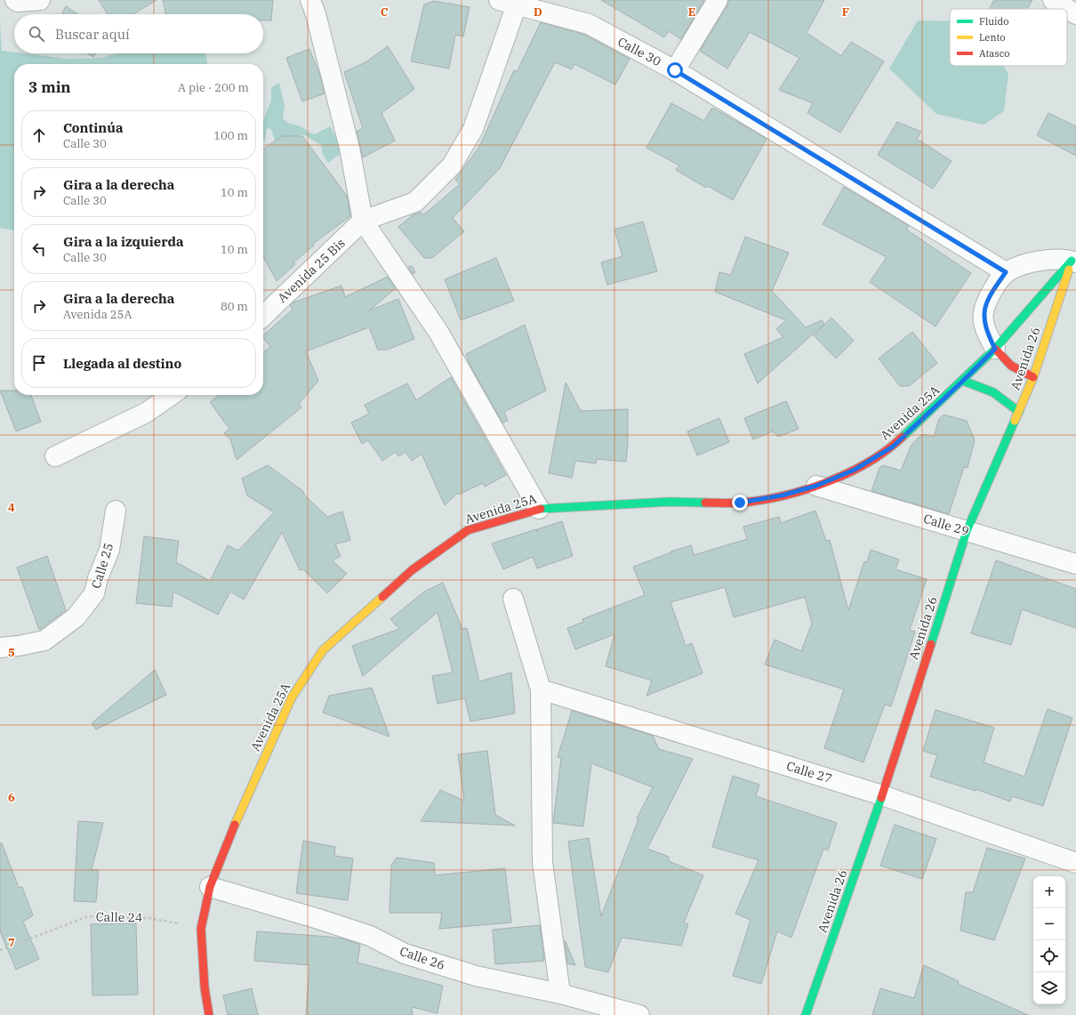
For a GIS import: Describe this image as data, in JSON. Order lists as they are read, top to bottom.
{
  "streets": {
    "main road": ["Avenida 26", "Avenida 25A"],
    "street": [
      "Calle 30",
      "Avenida 25 Bis",
      "Calle 29",
      "Calle 25",
      "Calle 27",
      "Calle 26"
    ],
    "path": ["Calle 24"]
  },
  "crossings": [
    ["Avenida 26", "Avenida 25A"],
    ["Avenida 26", "Calle 29"],
    ["Avenida 26", "Calle 27"],
    ["Avenida 25A", "Calle 29"],
    ["Avenida 25A", "Calle 24"],
    ["Avenida 25A", "Calle 26"]
  ],
  "legend": ["Fluido", "Lento", "Atasco"],
  "page": {
    "search": "Buscar aquí",
    "heading": ["3 min", "A pie · 200 m"],
    "list": [
      ["Continúa", "Calle 30", "100 m"],
      ["Gira a la derecha", "Calle 30", "10 m"],
      ["Gira a la izquierda", "Calle 30", "10 m"],
      ["Gira a la derecha", "Avenida 25A", "80 m"],
      "Llegada al destino"
    ],
    "map_buttons": ["+", "−"]
  },
  "grid": {
    "columns": [
      "C",
      "D",
      "E",
      "F"
    ],
    "rows": [
      "4",
      "5",
      "6",
      "7"
    ]
  }
}
